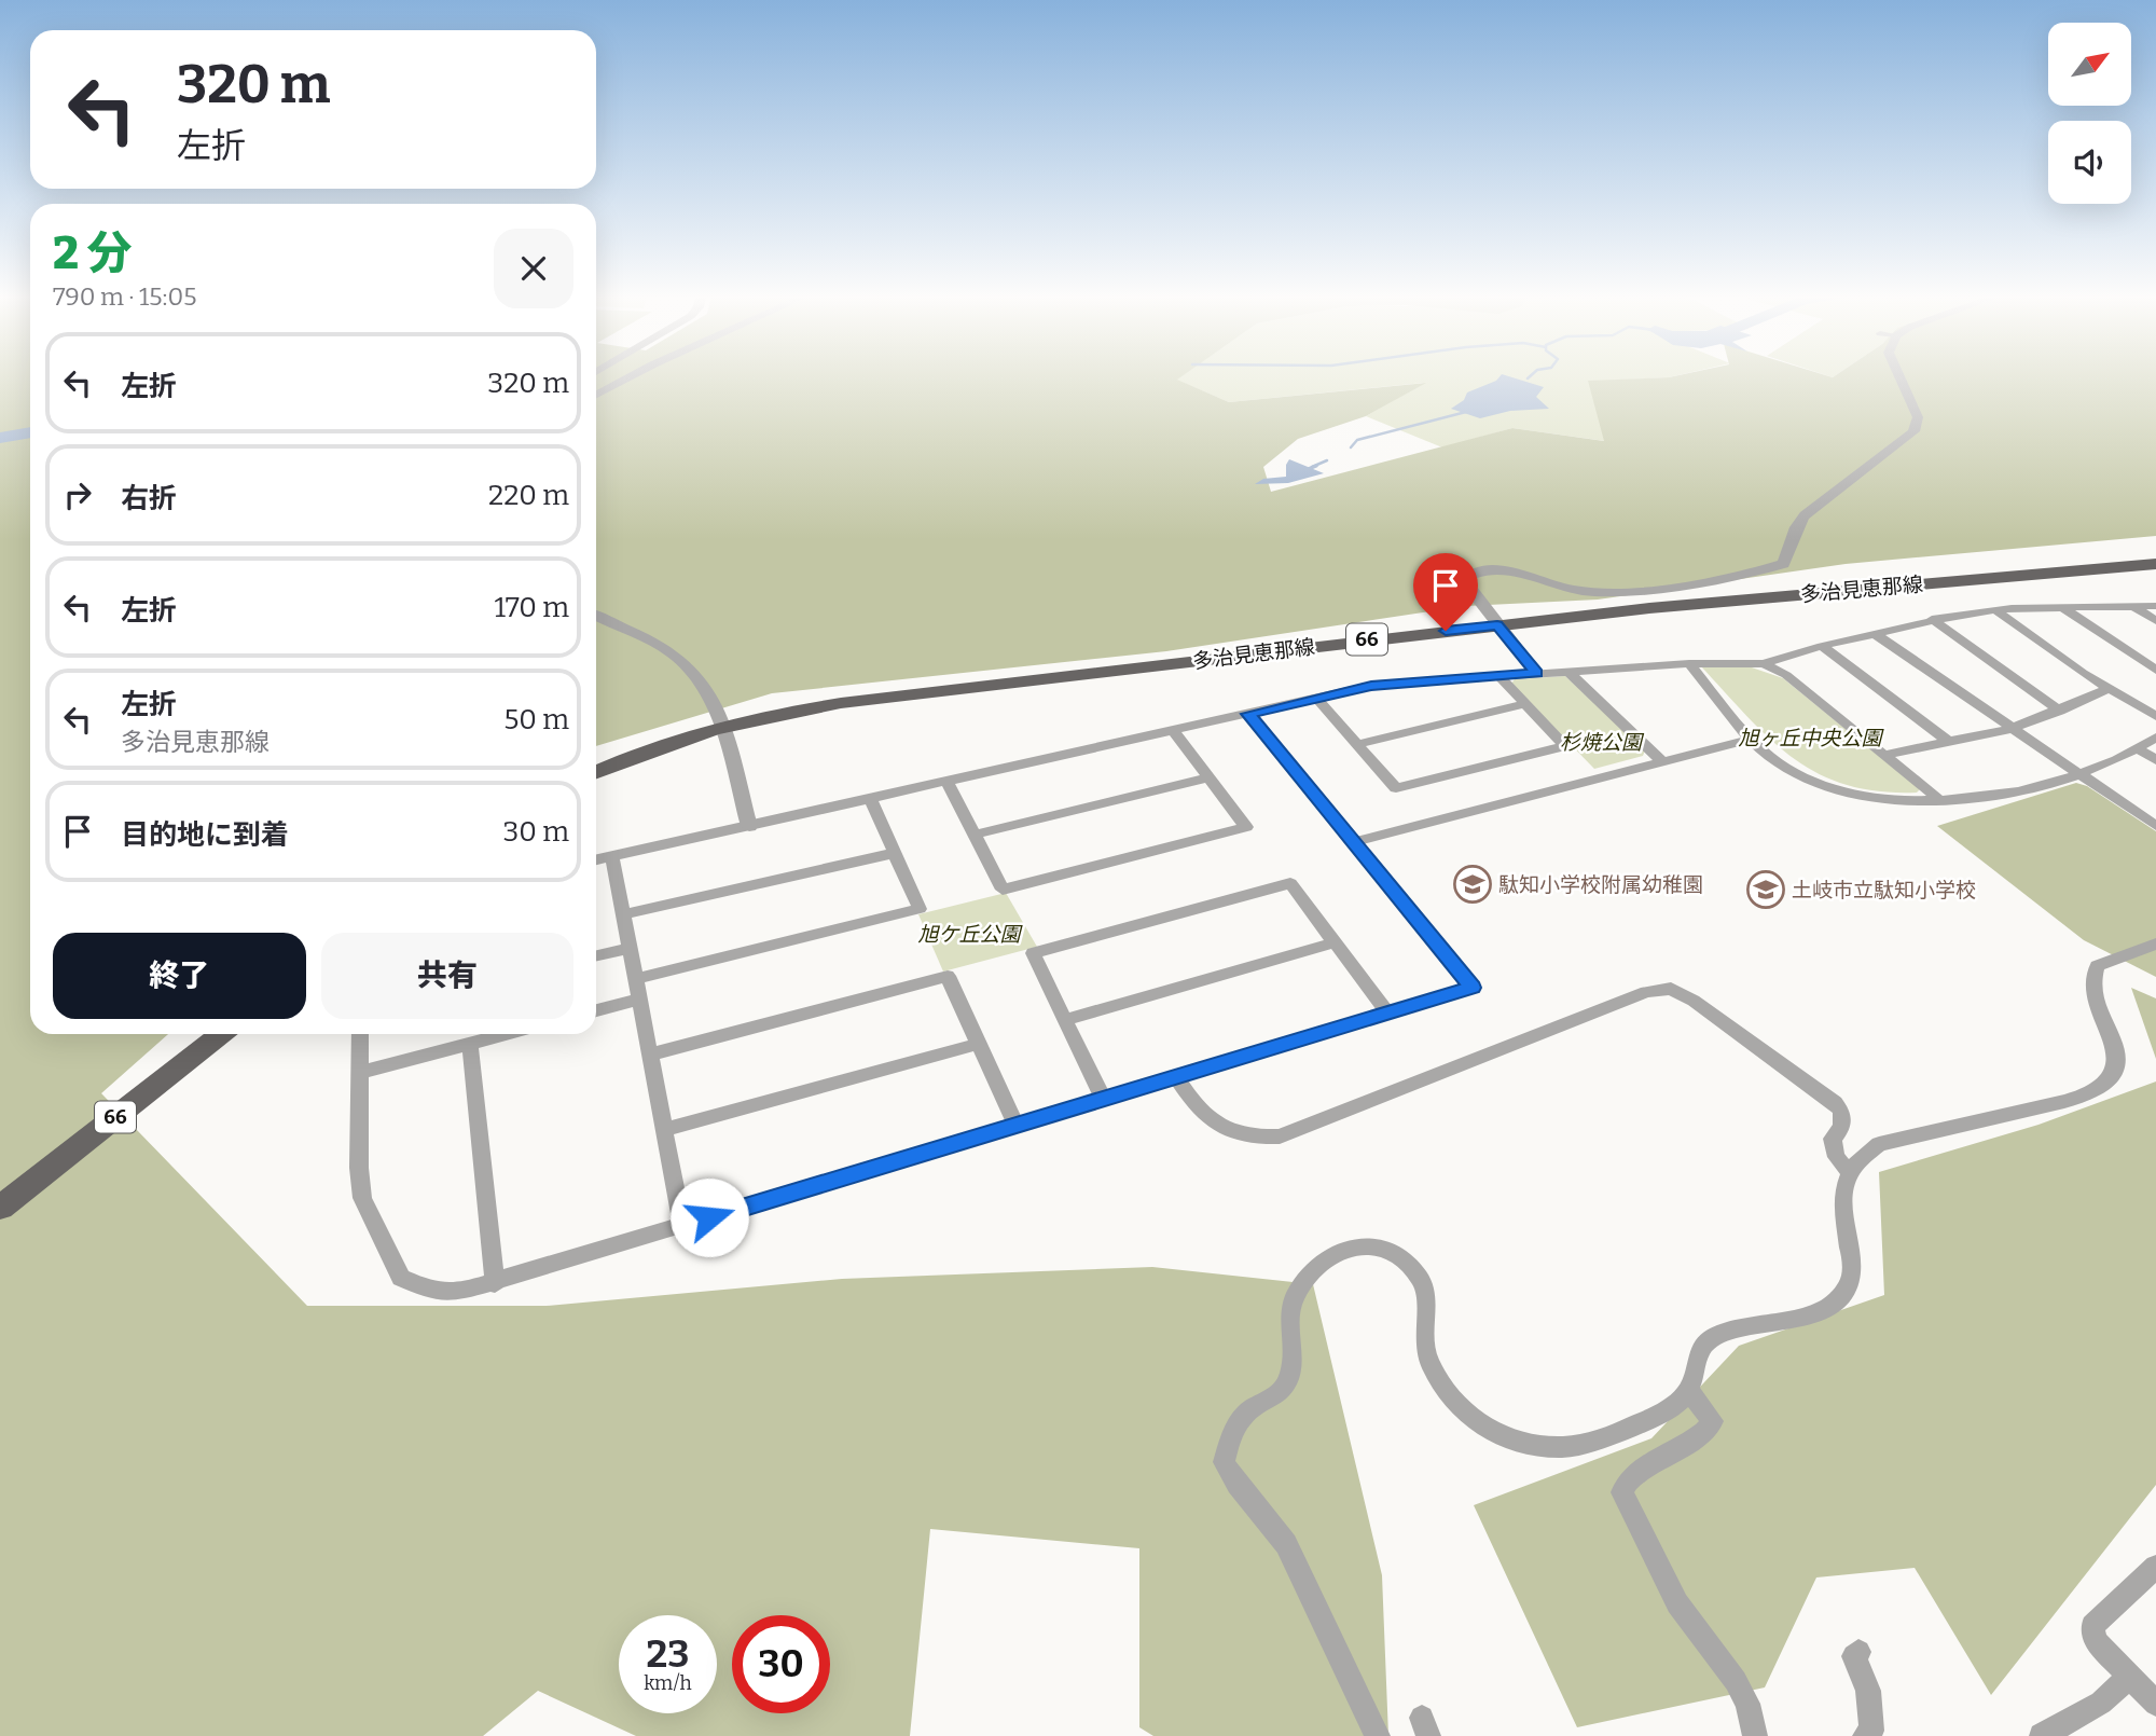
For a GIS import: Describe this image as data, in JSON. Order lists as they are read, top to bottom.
{
  "streets": {
    "main road": ["多治見恵那線", "66"]
  },
  "parks": ["旭ヶ丘中央公園", "杉焼公園", "旭ケ丘公園"],
  "places": {
    "school or university": ["駄知小学校附属幼稚園", "土岐市立駄知小学校"]
  },
  "north": "top right",
  "page": {
    "turn": ["320 m", "左折"],
    "heading": ["2 分", "790 m · 15:05"],
    "list": [
      {
        "name": "左折",
        "value": "320 m"
      },
      {
        "name": "右折",
        "value": "220 m"
      },
      {
        "name": "左折",
        "value": "170 m"
      },
      {
        "name": "左折",
        "note": "多治見恵那線",
        "value": "50 m"
      },
      {
        "name": "目的地に到着",
        "value": "30 m"
      }
    ],
    "buttons": ["終了", "共有"],
    "speed": "23 km/h",
    "limit": "30"
  }
}
